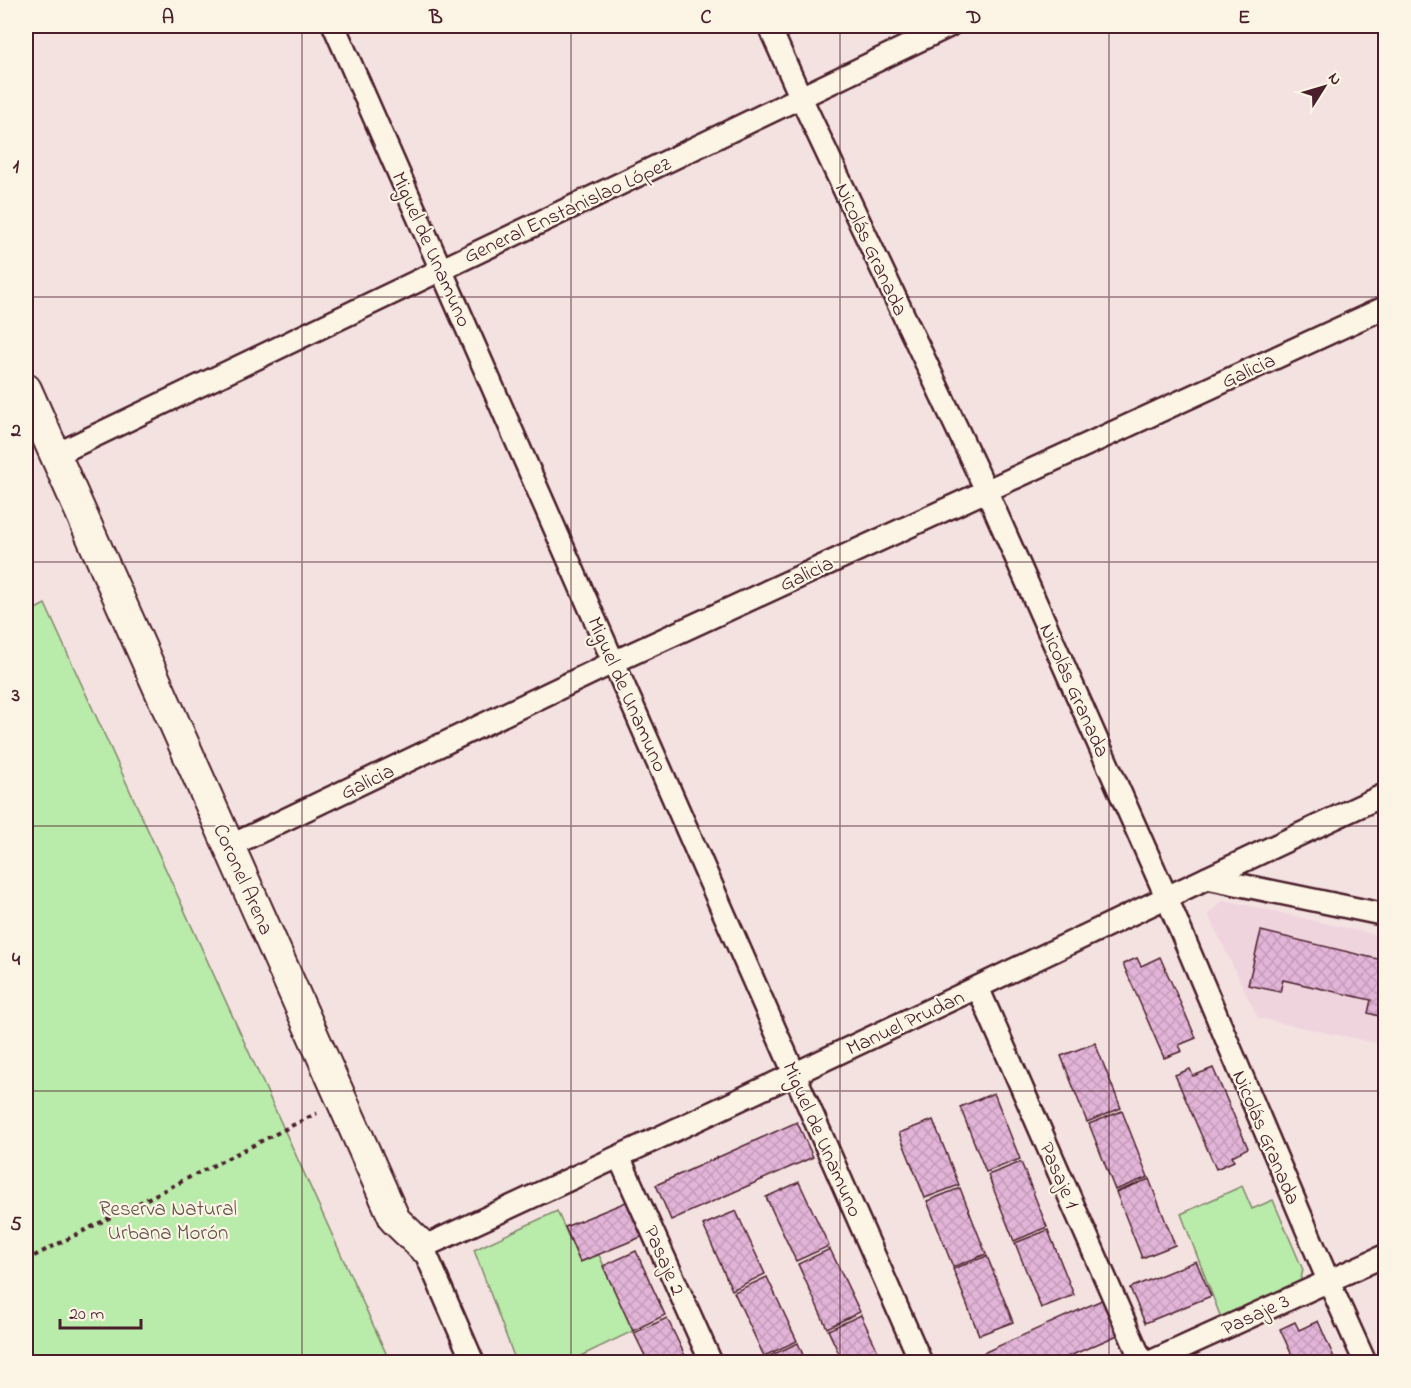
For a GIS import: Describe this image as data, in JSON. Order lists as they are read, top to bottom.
{
  "streets": {
    "street": [
      "General Enstanislao López",
      "Miguel de Unamuno",
      "Nicolás Granada",
      "Galicia",
      "Coronel Arena",
      "Manuel Prudan",
      "Pasaje 1",
      "Pasaje 2",
      "Pasaje 3"
    ]
  },
  "crossings": [
    ["General Enstanislao López", "Miguel de Unamuno"],
    ["General Enstanislao López", "Nicolás Granada"],
    ["General Enstanislao López", "Coronel Arena"],
    ["Miguel de Unamuno", "Galicia"],
    ["Miguel de Unamuno", "Manuel Prudan"],
    ["Nicolás Granada", "Galicia"],
    ["Nicolás Granada", "Manuel Prudan"],
    ["Nicolás Granada", "Pasaje 3"],
    ["Galicia", "Coronel Arena"],
    ["Coronel Arena", "Manuel Prudan"],
    ["Manuel Prudan", "Pasaje 1"],
    ["Manuel Prudan", "Pasaje 2"]
  ],
  "parks": ["Reserva Natural Urbana Morón"],
  "scale_bar": "20 m",
  "north": "top right",
  "grid": {
    "columns": [
      "A",
      "B",
      "C",
      "D",
      "E"
    ],
    "rows": [
      "1",
      "2",
      "3",
      "4",
      "5"
    ]
  }
}
